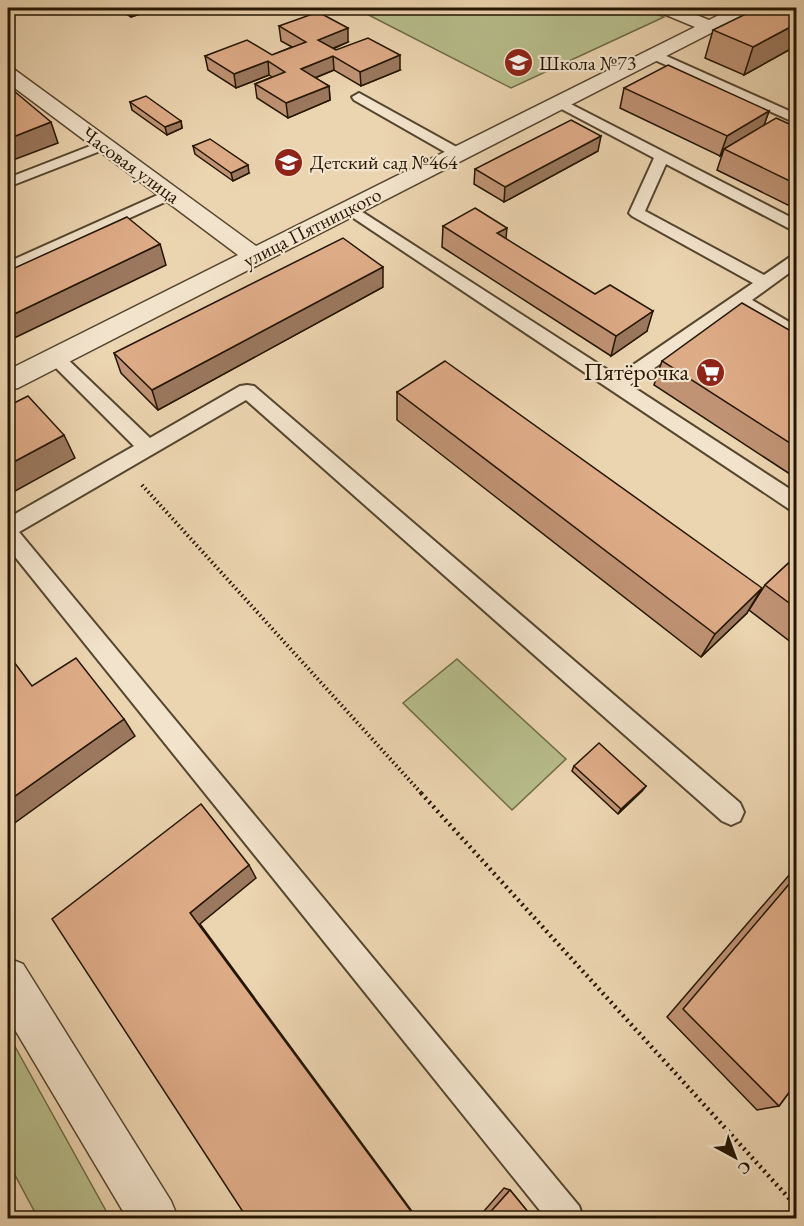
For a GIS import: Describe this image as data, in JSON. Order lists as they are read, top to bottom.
{
  "streets": {
    "street": ["Часовая улица", "улица Пятницкого"]
  },
  "crossings": [
    ["Часовая улица", "улица Пятницкого"]
  ],
  "places": {
    "school or university": ["Школа №73", "Детский сад №464"],
    "supermarket": ["Пятёрочка"]
  },
  "north": "bottom right"
}
